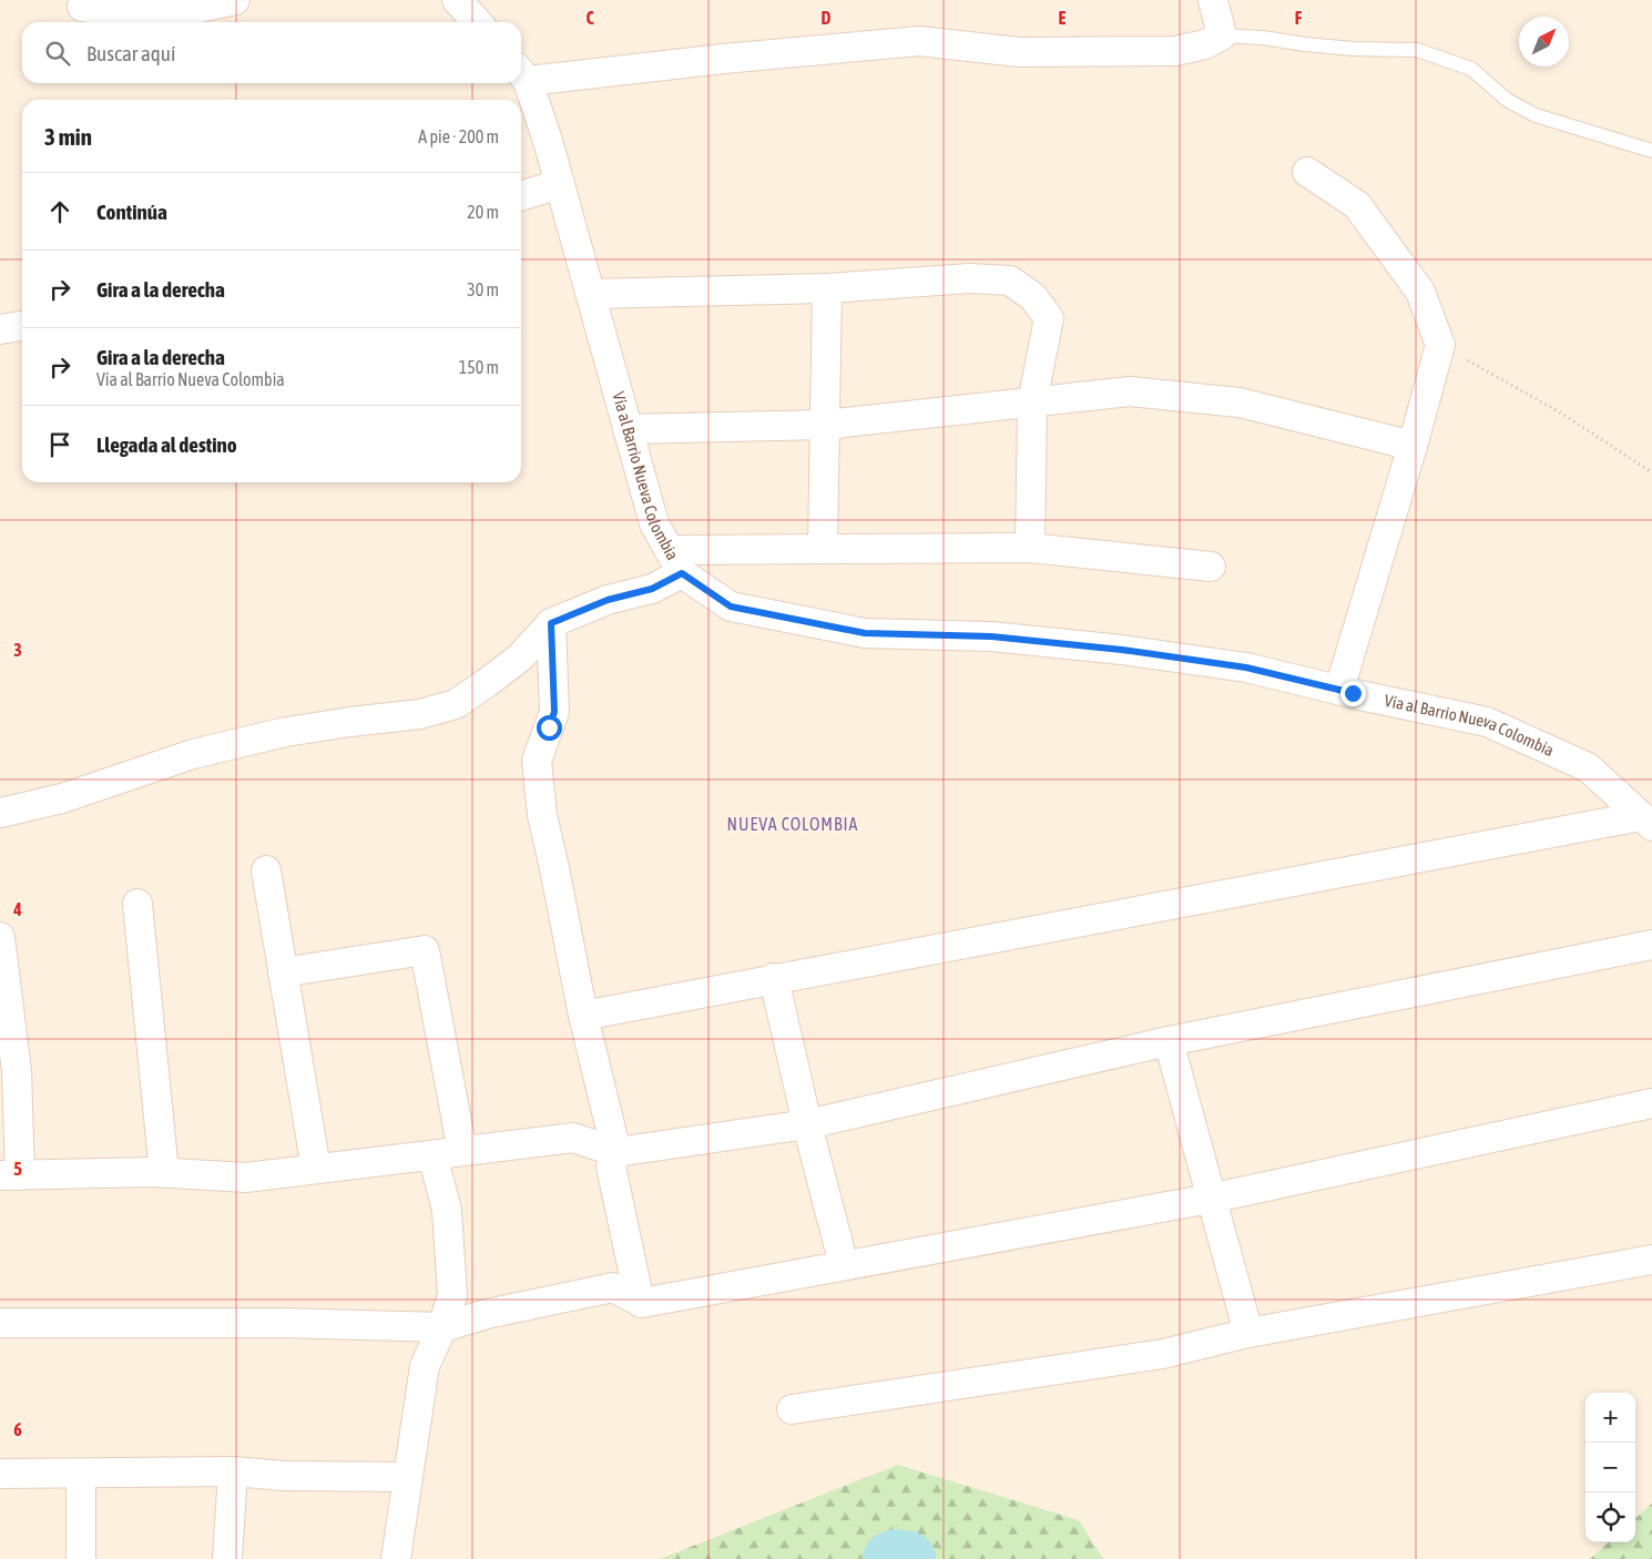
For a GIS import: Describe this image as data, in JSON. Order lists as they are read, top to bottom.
{
  "streets": {
    "street": ["Vía al Barrio Nueva Colombia"]
  },
  "districts": ["NUEVA COLOMBIA"],
  "north": "top right",
  "page": {
    "search": "Buscar aquí",
    "heading": ["3 min", "A pie · 200 m"],
    "list": [
      ["Continúa", "20 m"],
      ["Gira a la derecha", "30 m"],
      ["Gira a la derecha", "Vía al Barrio Nueva Colombia", "150 m"],
      "Llegada al destino"
    ],
    "map_buttons": ["+", "−"]
  },
  "grid": {
    "columns": [
      "C",
      "D",
      "E",
      "F"
    ],
    "rows": [
      "3",
      "4",
      "5",
      "6"
    ]
  }
}
